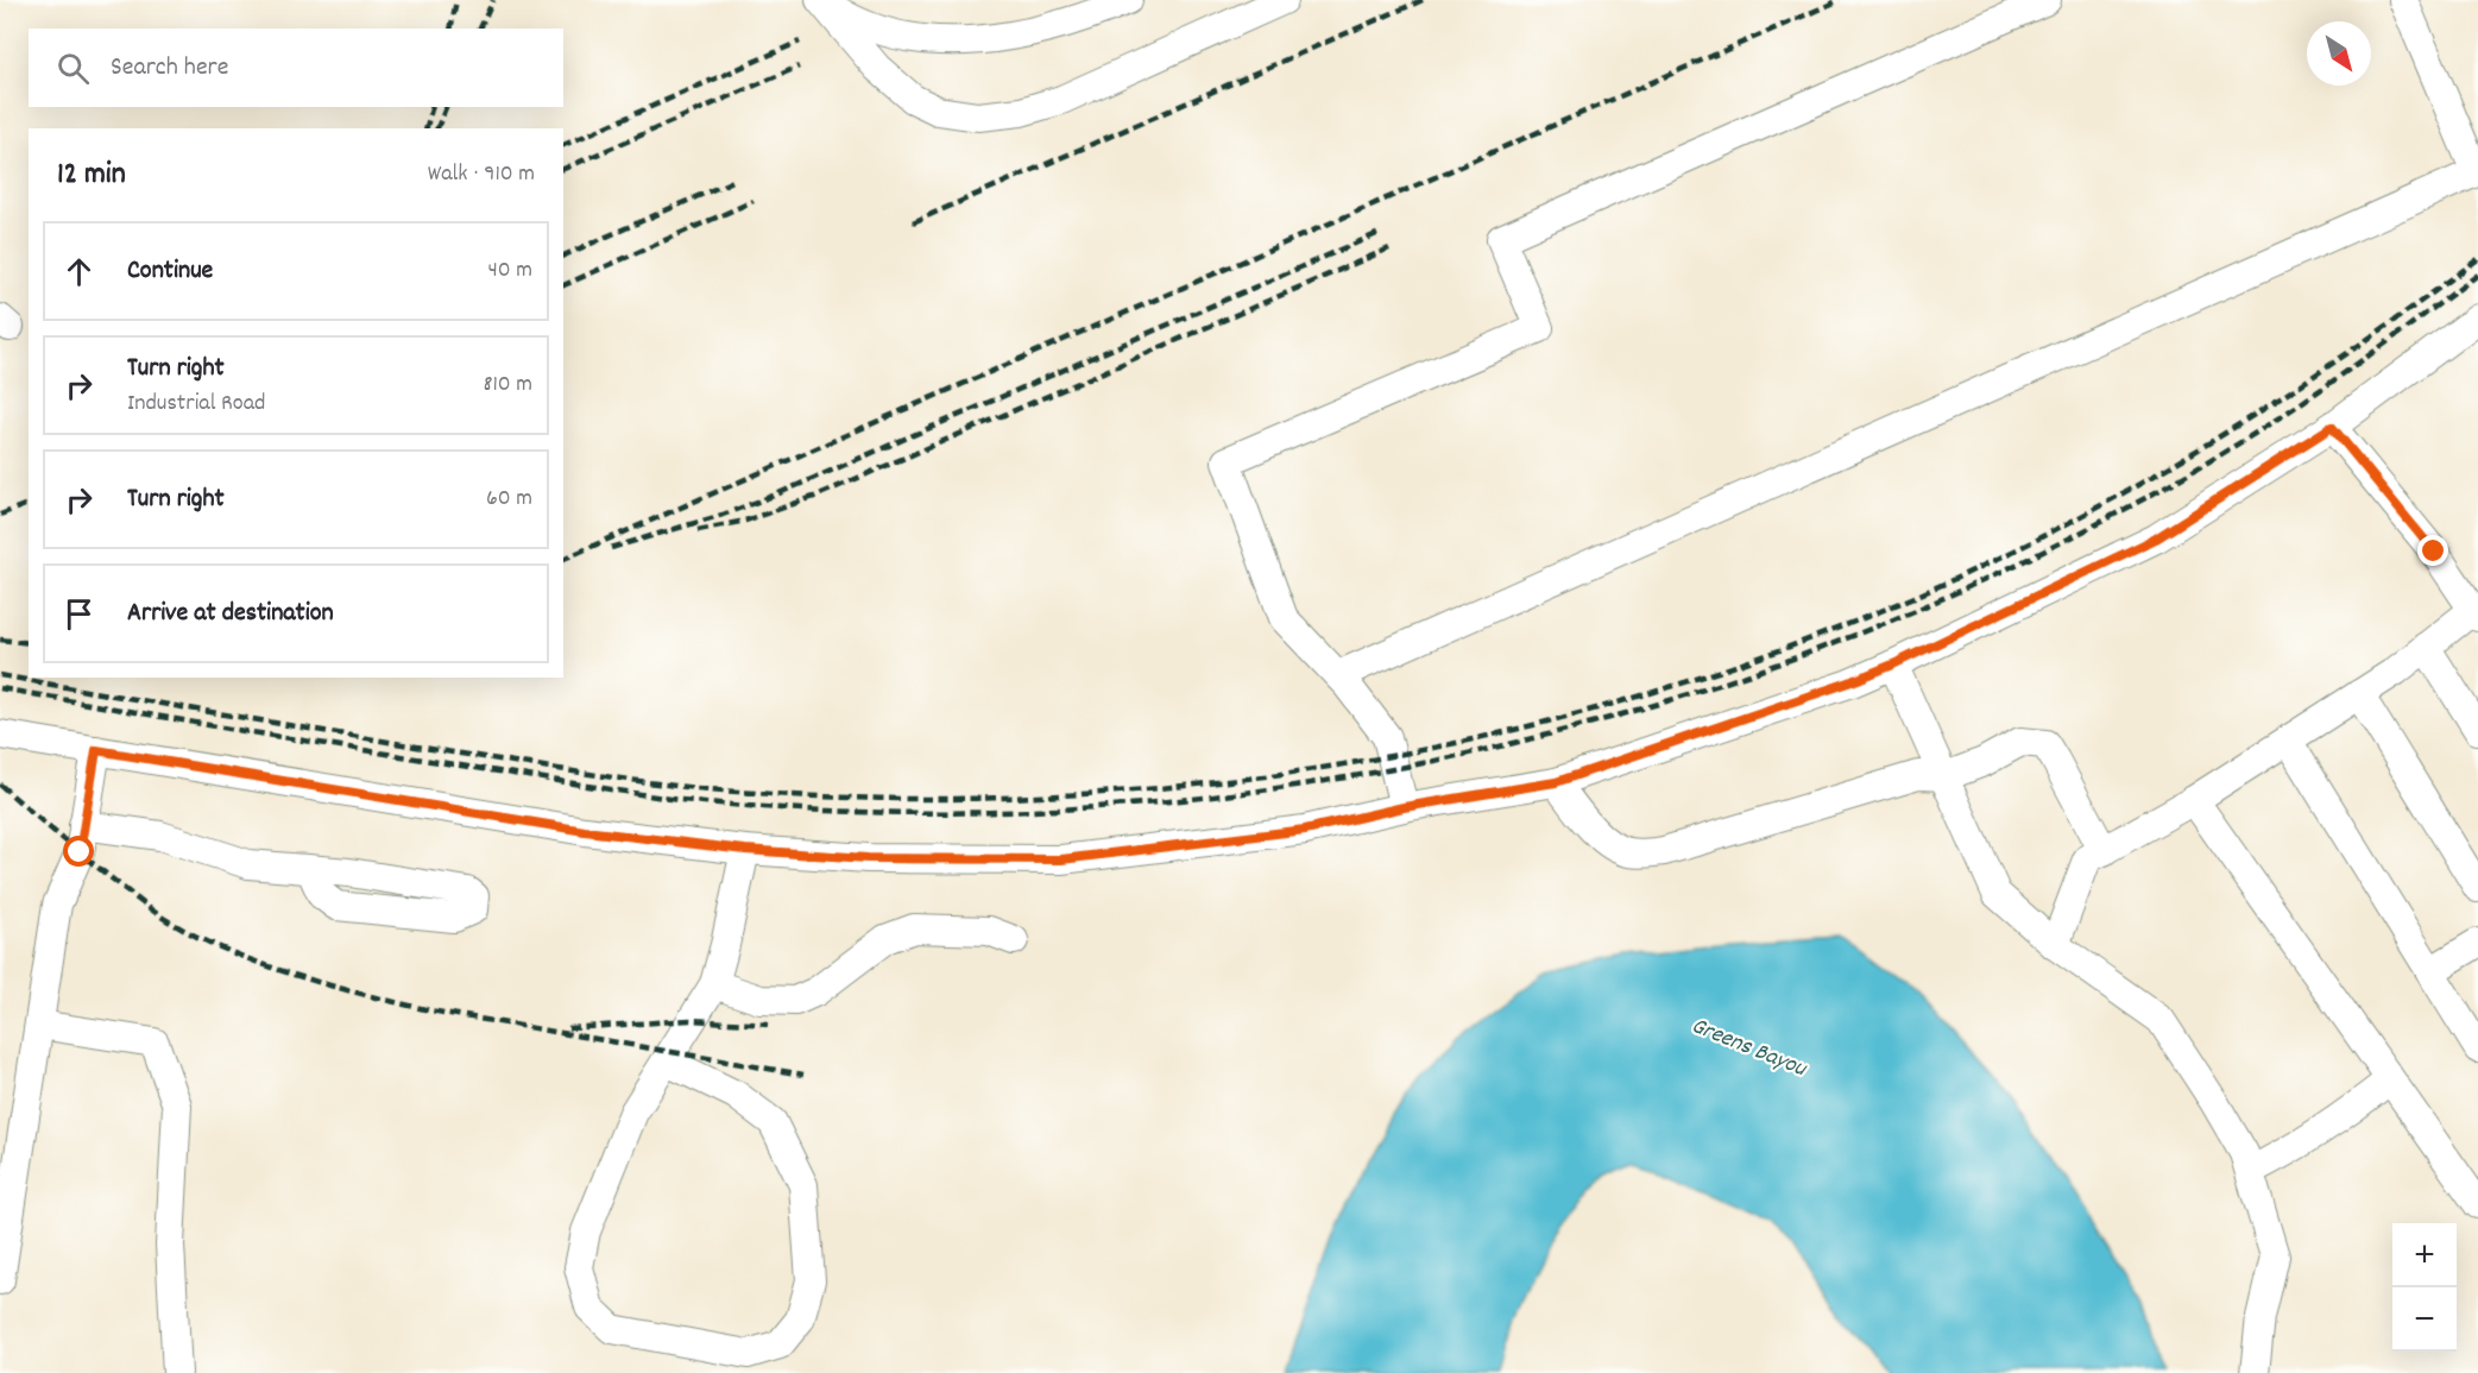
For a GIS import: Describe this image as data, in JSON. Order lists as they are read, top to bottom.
{
  "water": ["Greens Bayou"],
  "north": "bottom right",
  "page": {
    "search": "Search here",
    "heading": ["12 min", "Walk · 910 m"],
    "list": [
      ["Continue", "40 m"],
      ["Turn right", "Industrial Road", "810 m"],
      ["Turn right", "60 m"],
      "Arrive at destination"
    ],
    "map_buttons": ["+", "−"]
  }
}
